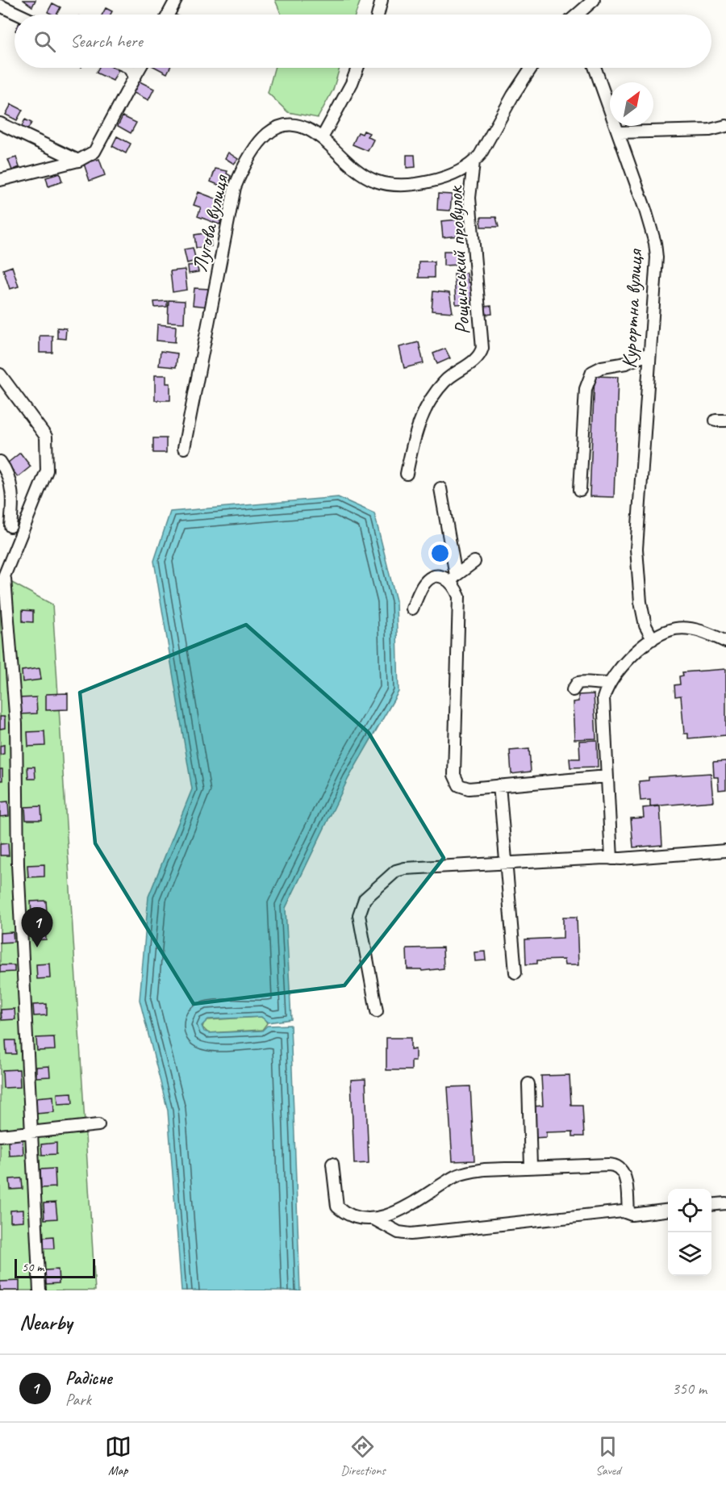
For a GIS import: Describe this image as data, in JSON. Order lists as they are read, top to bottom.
{
  "streets": {
    "street": ["Лугова вулиця", "Рощинський провулок", "Курортна вулиця"]
  },
  "crossings": [
    ["Лугова вулиця", "Рощинський провулок"]
  ],
  "scale_bar": "50 m",
  "north": "top right",
  "page": {
    "search": "Search here",
    "pins": "1",
    "scale": "50 m",
    "heading": "Nearby",
    "list": [
      {
        "mark": "1",
        "name": "Радісне",
        "note": "Park",
        "value": "350 m"
      }
    ],
    "nav": ["Map", "Directions", "Saved"]
  }
}
